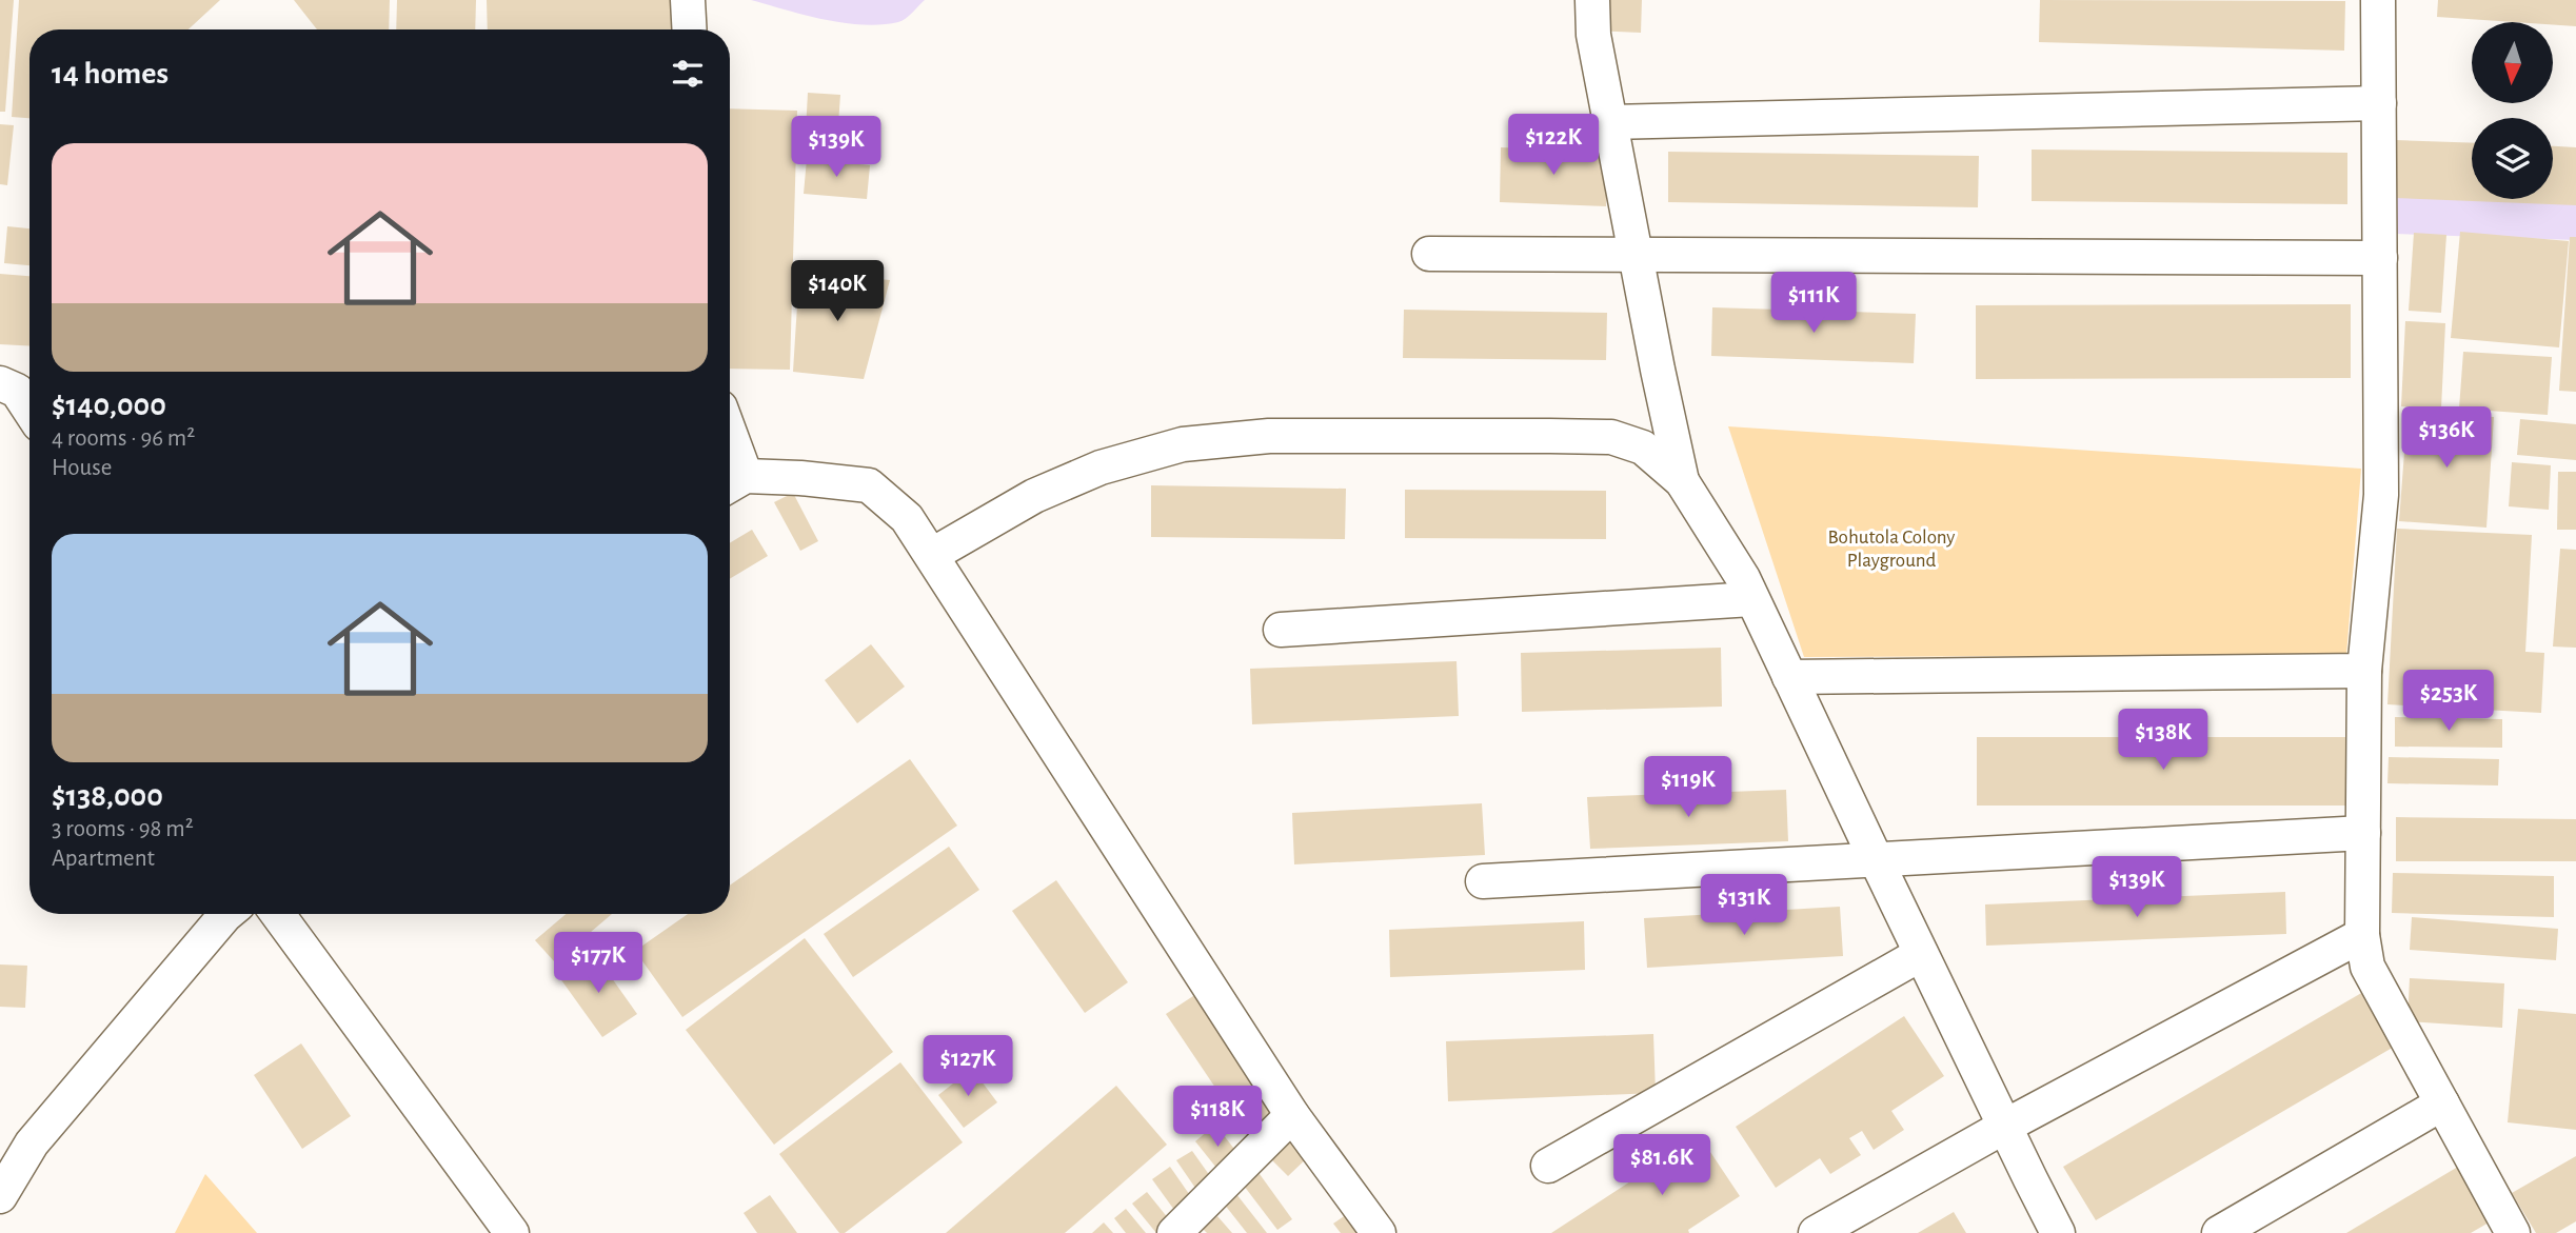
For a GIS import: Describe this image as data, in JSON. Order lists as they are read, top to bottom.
{
  "parks": ["Bohutola Colony Playground"],
  "north": "bottom",
  "page": {
    "heading": "14 homes",
    "price": [
      "$122K",
      "$139K",
      "$140K",
      "$111K",
      "$136K",
      "$253K",
      "$138K",
      "$119K",
      "$139K",
      "$131K",
      "$177K",
      "$127K",
      "$118K",
      "$81.6K"
    ],
    "list": [
      {
        "name": "$140,000",
        "note": "4 rooms · 96 m² · House"
      },
      {
        "name": "$138,000",
        "note": "3 rooms · 98 m² · Apartment"
      }
    ]
  }
}
